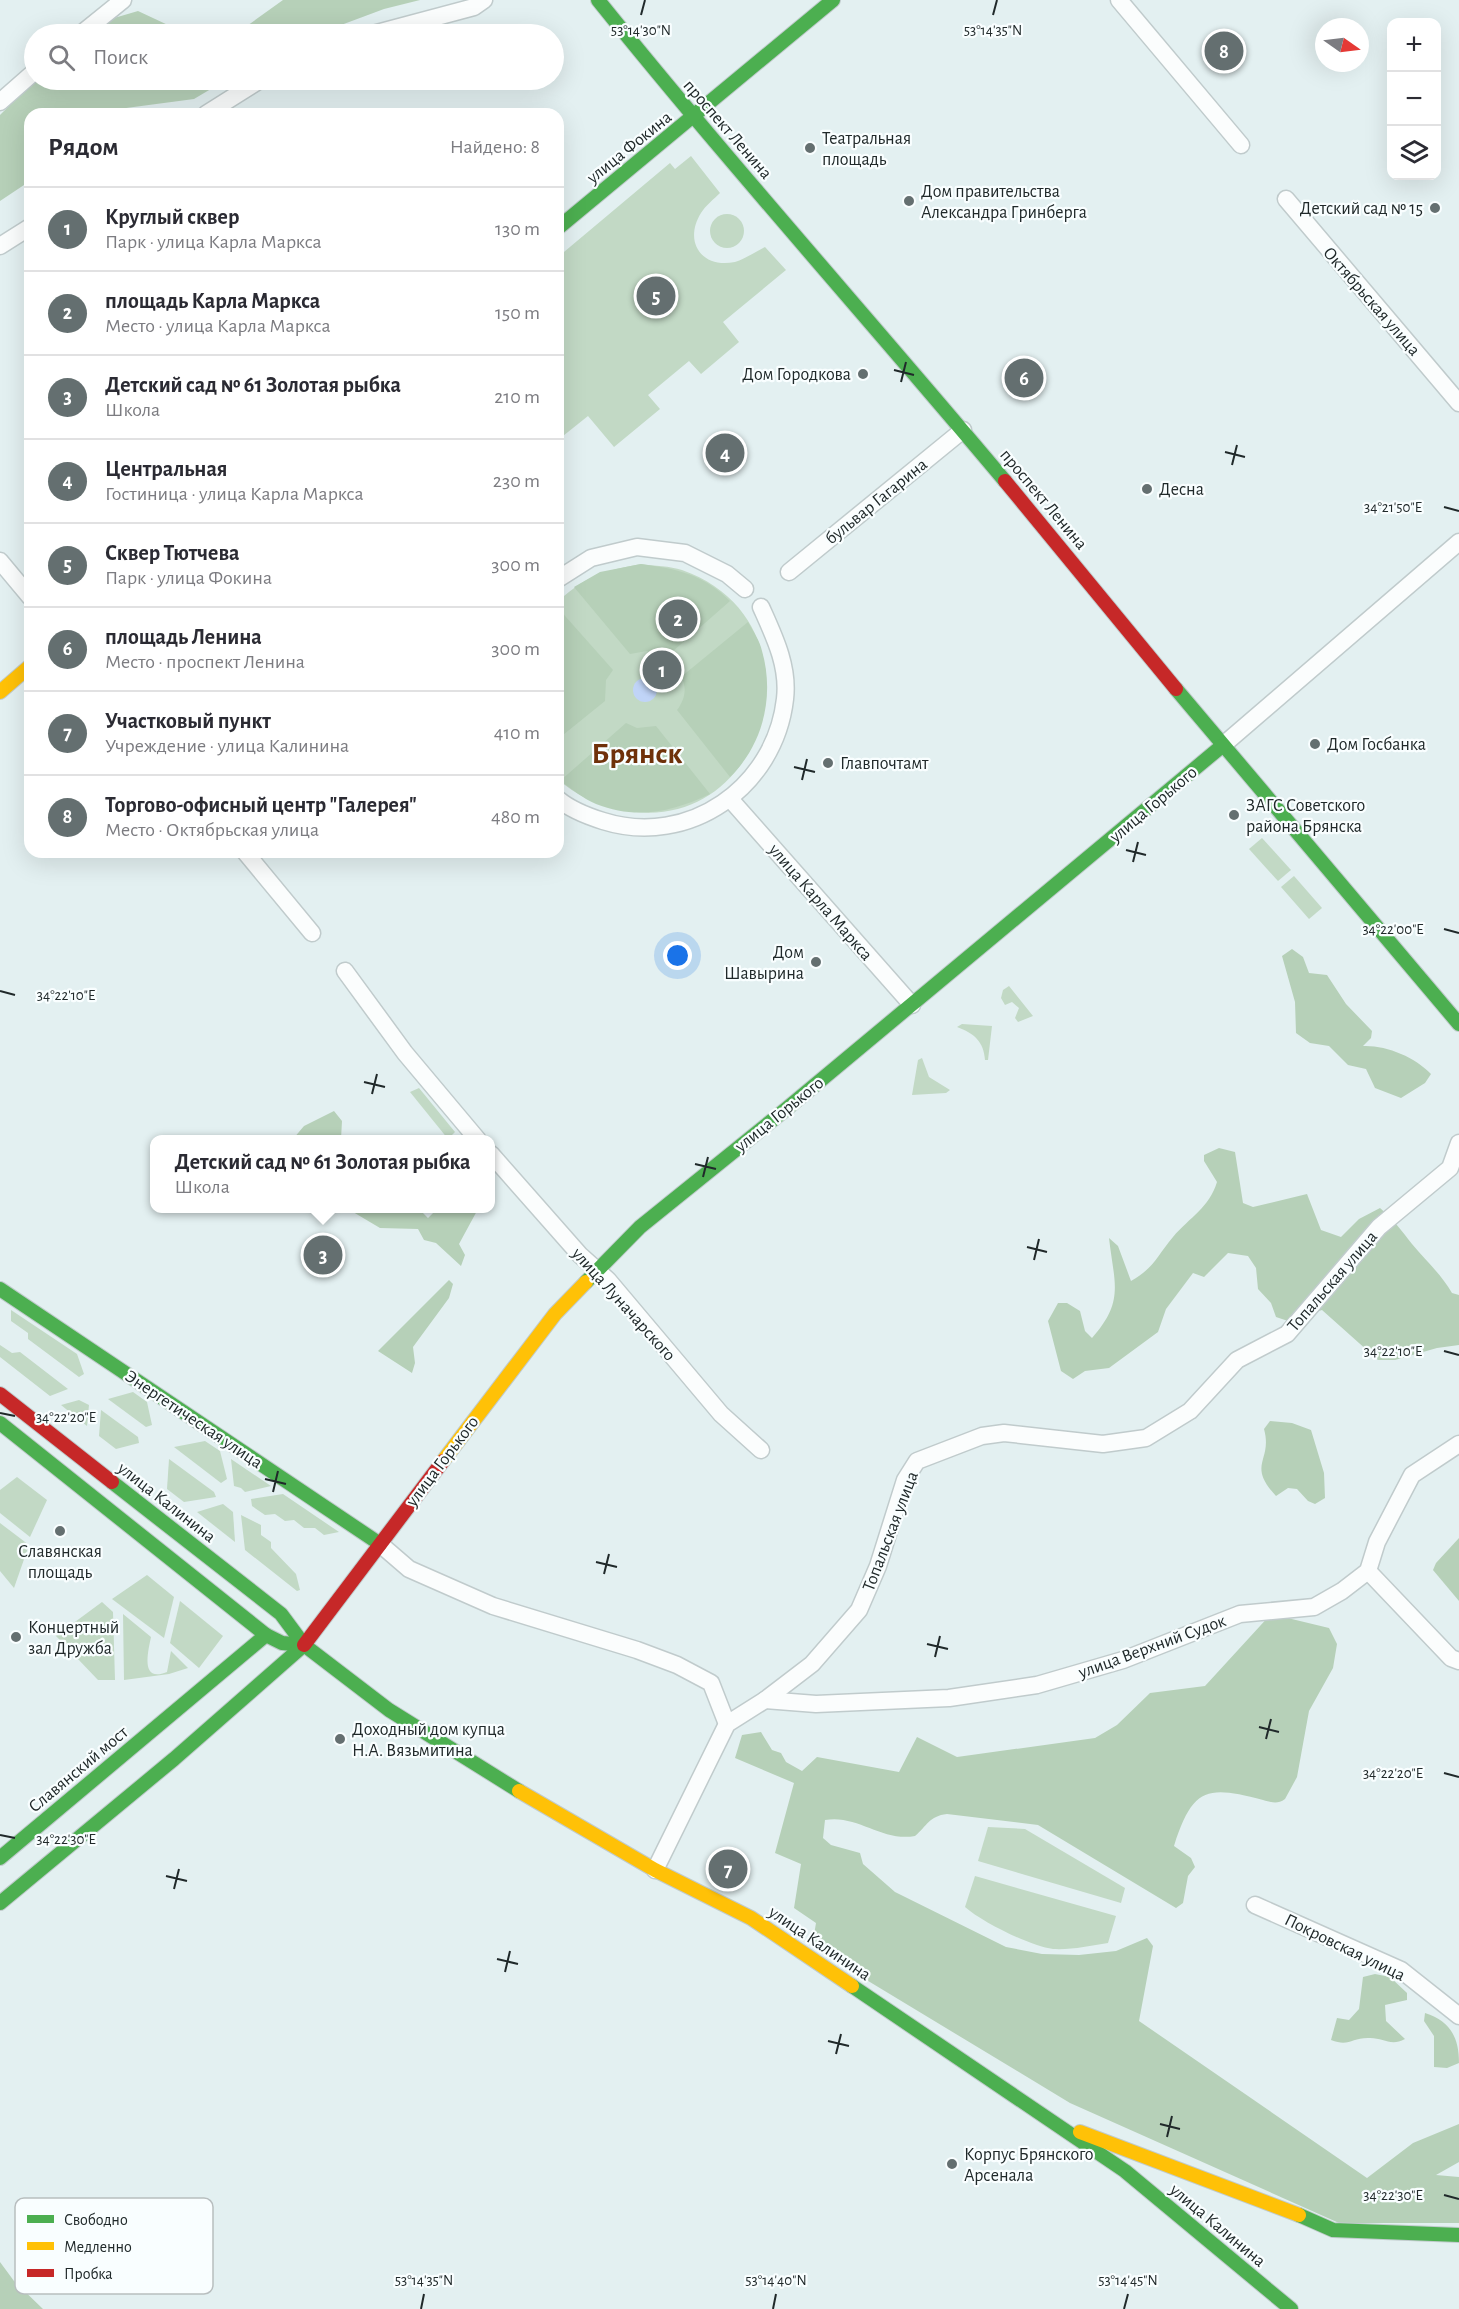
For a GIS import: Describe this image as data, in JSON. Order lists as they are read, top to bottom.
{
  "streets": {
    "main road": [
      "проспект Ленина",
      "улица Фокина",
      "улица Горького",
      "Энергетическая улица",
      "улица Калинина",
      "Славянский мост"
    ],
    "street": [
      "Октябрьская улица",
      "бульвар Гагарина",
      "улица Карла Маркса",
      "Топальская улица",
      "улица Луначарского",
      "улица Верхний Судок",
      "Покровская улица"
    ]
  },
  "crossings": [
    ["проспект Ленина", "улица Фокина"],
    ["проспект Ленина", "бульвар Гагарина"],
    ["проспект Ленина", "улица Горького"],
    ["улица Горького", "улица Карла Маркса"],
    ["улица Горького", "улица Луначарского"],
    ["улица Горького", "Энергетическая улица"],
    ["улица Горького", "улица Калинина"],
    ["Топальская улица", "Энергетическая улица"],
    ["Топальская улица", "улица Верхний Судок"],
    ["улица Калинина", "Славянский мост"]
  ],
  "districts": ["Брянск"],
  "places": [
    "Театральная площадь",
    "Дом правительства Александра Гринберга",
    "Детский сад № 15",
    "Дом Городкова",
    "Десна",
    "Дом Госбанка",
    "Главпочтамт",
    "ЗАГС Советского района Брянска",
    "Дом Шавырина",
    "Славянская площадь",
    "Концертный зал Дружба",
    "Доходный дом купца Н.А. Вязьмитина",
    "Корпус Брянского Арсенала"
  ],
  "legend": ["Свободно", "Медленно", "Пробка"],
  "north": "right",
  "page": {
    "map_buttons": ["+", "−"],
    "search": "Поиск",
    "pins": [
      "8",
      "5",
      "6",
      "4",
      "2",
      "1",
      "3",
      "7"
    ],
    "heading": ["Рядом", "Найдено: 8"],
    "list": [
      {
        "mark": "1",
        "name": "Круглый сквер",
        "note": "Парк · улица Карла Маркса",
        "value": "130 m"
      },
      {
        "mark": "2",
        "name": "площадь Карла Маркса",
        "note": "Место · улица Карла Маркса",
        "value": "150 m"
      },
      {
        "mark": "3",
        "name": "Детский сад № 61 Золотая рыбка",
        "note": "Школа",
        "value": "210 m"
      },
      {
        "mark": "4",
        "name": "Центральная",
        "note": "Гостиница · улица Карла Маркса",
        "value": "230 m"
      },
      {
        "mark": "5",
        "name": "Сквер Тютчева",
        "note": "Парк · улица Фокина",
        "value": "300 m"
      },
      {
        "mark": "6",
        "name": "площадь Ленина",
        "note": "Место · проспект Ленина",
        "value": "300 m"
      },
      {
        "mark": "7",
        "name": "Участковый пункт",
        "note": "Учреждение · улица Калинина",
        "value": "410 m"
      },
      {
        "mark": "8",
        "name": "Торгово-офисный центр \"Галерея\"",
        "note": "Место · Октябрьская улица",
        "value": "480 m"
      }
    ],
    "popup": ["Детский сад № 61 Золотая рыбка", "Школа"]
  },
  "coordinates": [
    "53°14'30\"N",
    "53°14'35\"N",
    "34°21'50\"E",
    "34°22'00\"E",
    "34°22'10\"E",
    "34°22'20\"E",
    "34°22'30\"E",
    "53°14'40\"N",
    "53°14'45\"N"
  ]
}
